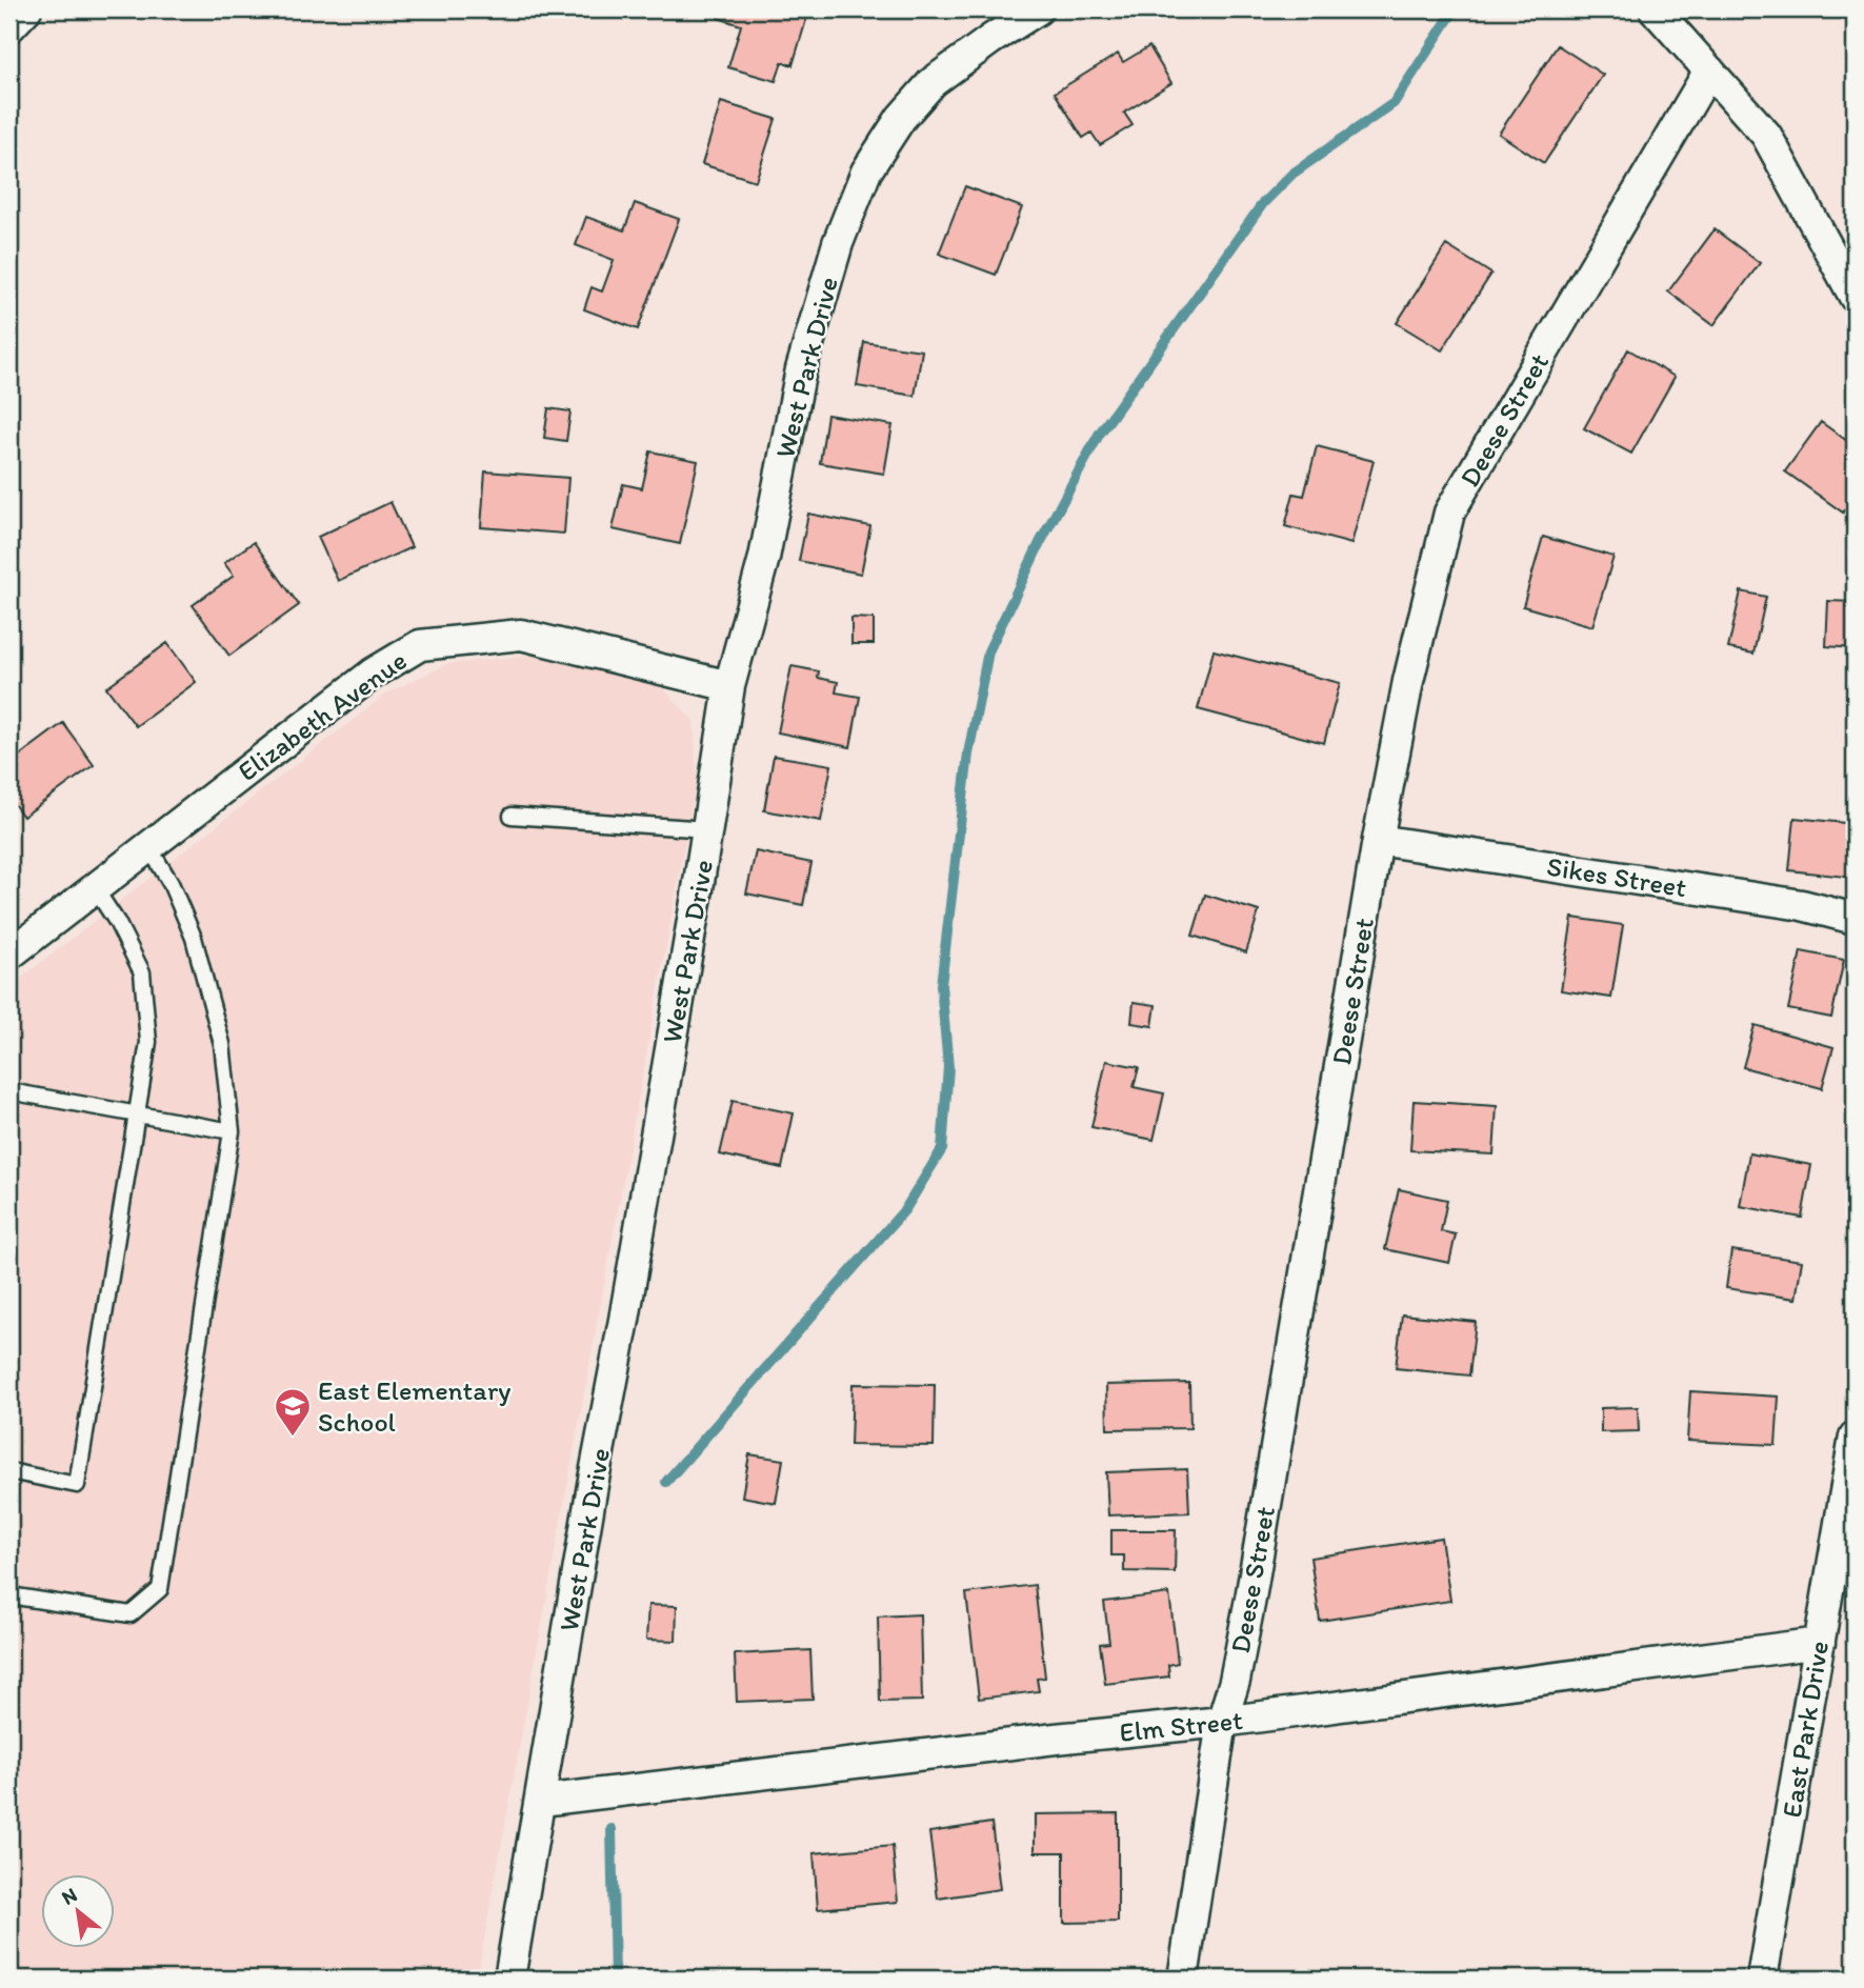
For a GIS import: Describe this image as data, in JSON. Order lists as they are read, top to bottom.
{
  "streets": {
    "street": [
      "West Park Drive",
      "Deese Street",
      "Elizabeth Avenue",
      "Sikes Street",
      "Elm Street",
      "East Park Drive"
    ]
  },
  "crossings": [
    ["West Park Drive", "Elizabeth Avenue"],
    ["West Park Drive", "Elm Street"],
    ["Deese Street", "Sikes Street"],
    ["Deese Street", "Elm Street"],
    ["Elm Street", "East Park Drive"]
  ],
  "places": {
    "school or university": ["East Elementary School"]
  },
  "north": "top left"
}
